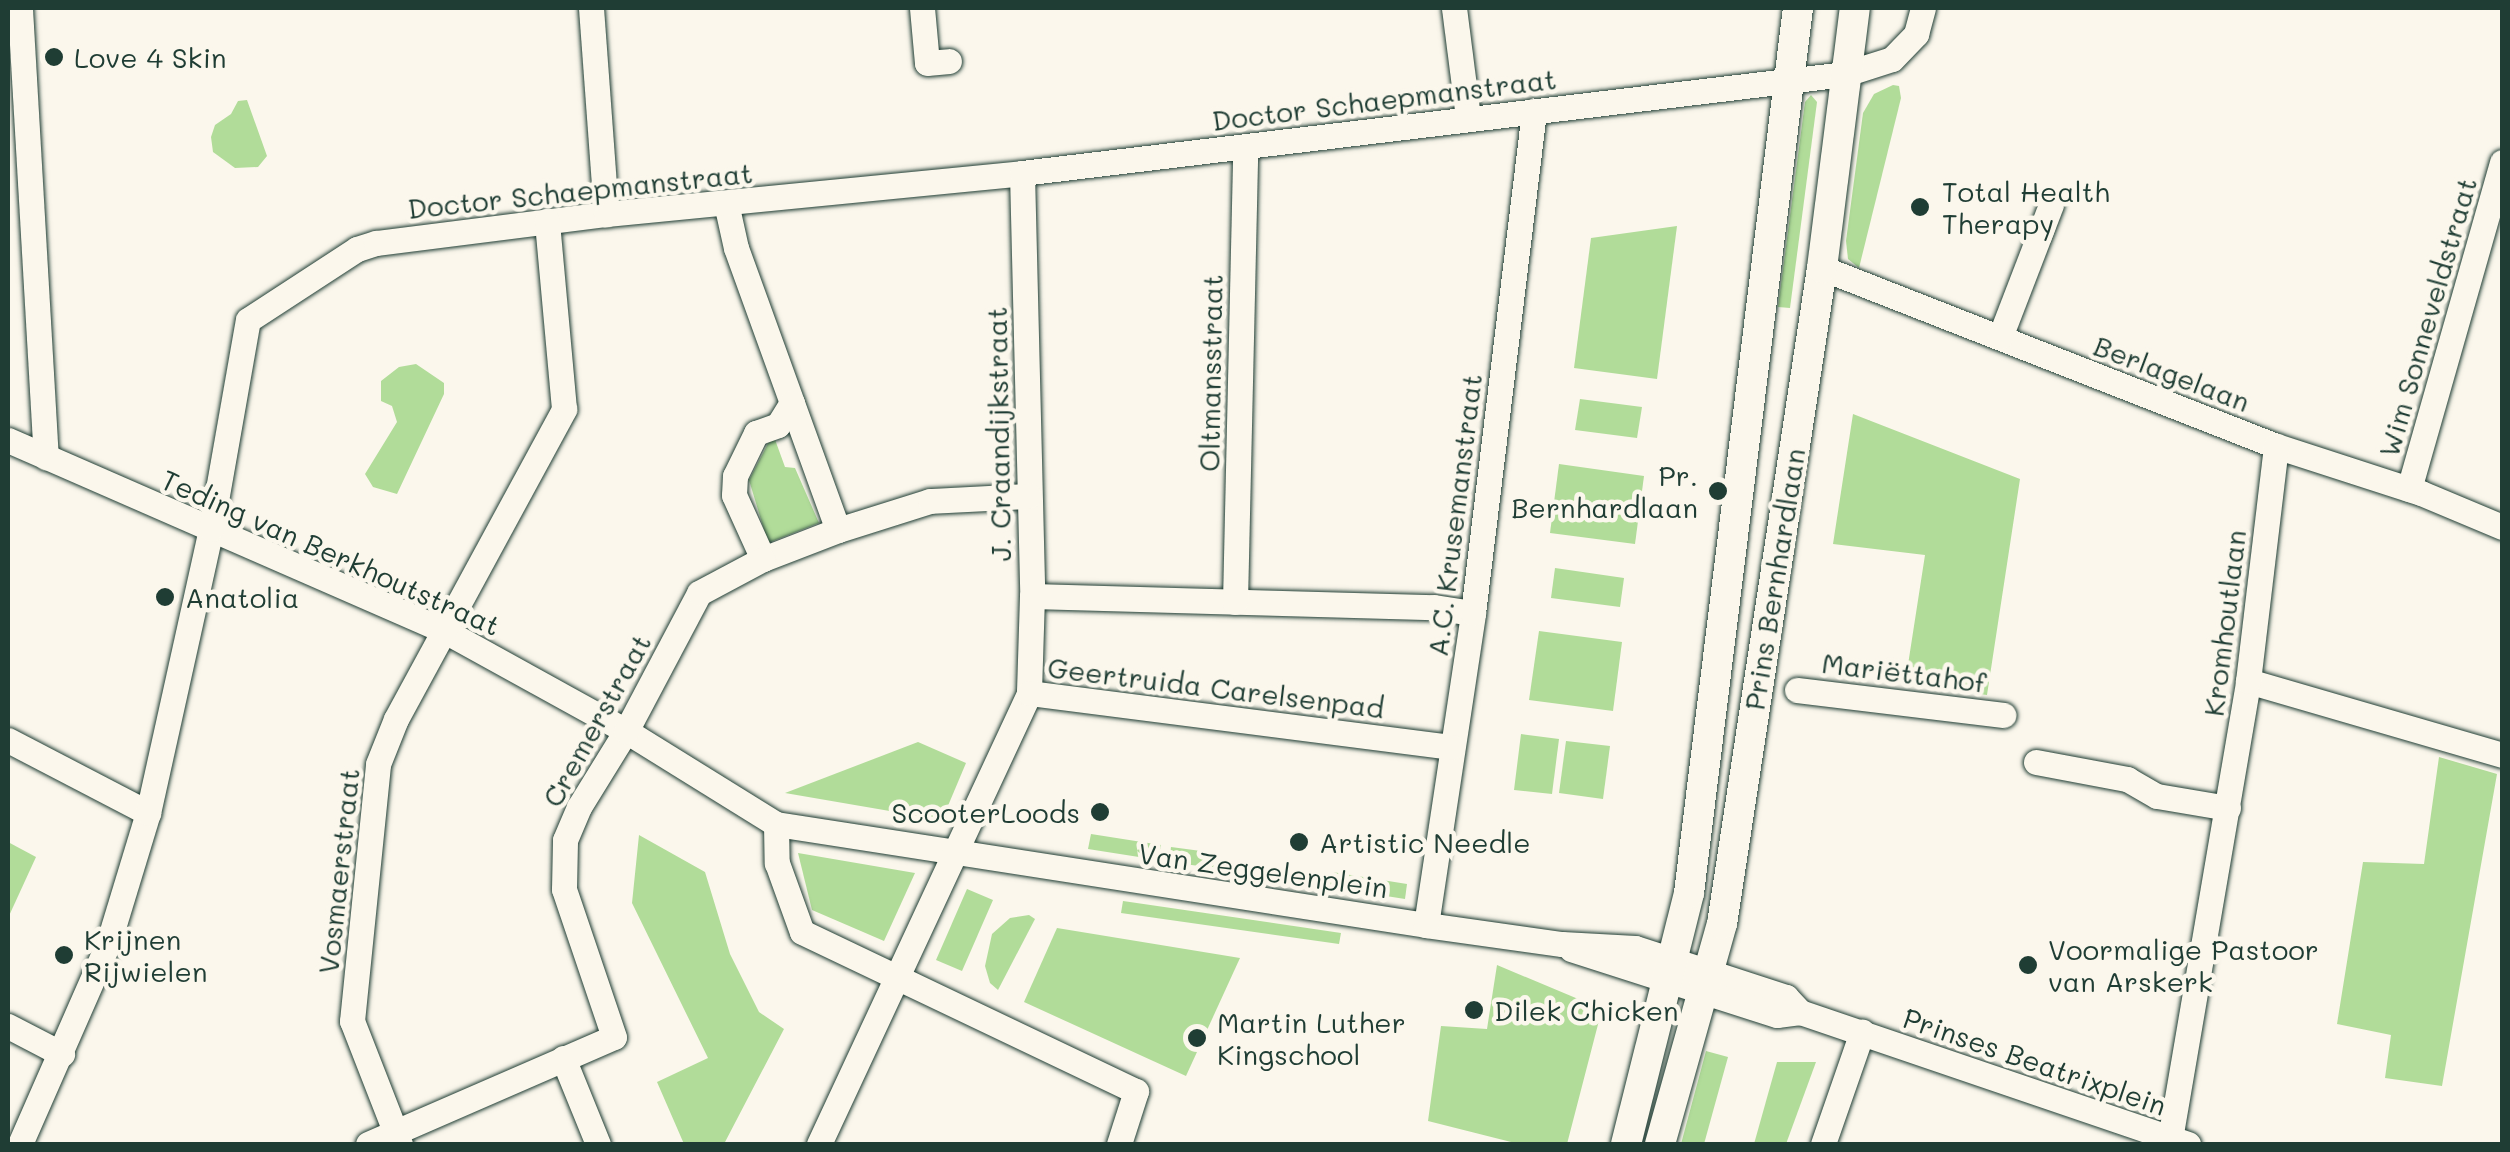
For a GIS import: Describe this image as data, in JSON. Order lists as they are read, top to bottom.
{
  "streets": {
    "main road": ["Prins Bernhardlaan"],
    "street": [
      "Doctor Schaepmanstraat",
      "Wim Sonneveldstraat",
      "Oltmansstraat",
      "Berlagelaan",
      "J. Craandijkstraat",
      "A.C. Krusemanstraat",
      "Teding van Berkhoutstraat",
      "Kromhoutlaan",
      "Mariëttahof",
      "Geertruida Carelsenpad",
      "Cremerstraat",
      "Van Zeggelenplein",
      "Vosmaerstraat",
      "Prinses Beatrixplein"
    ]
  },
  "crossings": [
    ["Doctor Schaepmanstraat", "Oltmansstraat"],
    ["Doctor Schaepmanstraat", "J. Craandijkstraat"],
    ["Doctor Schaepmanstraat", "A.C. Krusemanstraat"],
    ["Doctor Schaepmanstraat", "Teding van Berkhoutstraat"],
    ["Doctor Schaepmanstraat", "Prins Bernhardlaan"],
    ["Doctor Schaepmanstraat", "Vosmaerstraat"],
    ["Wim Sonneveldstraat", "Berlagelaan"],
    ["Berlagelaan", "Prins Bernhardlaan"],
    ["Berlagelaan", "Kromhoutlaan"],
    ["J. Craandijkstraat", "Geertruida Carelsenpad"],
    ["A.C. Krusemanstraat", "Geertruida Carelsenpad"],
    ["A.C. Krusemanstraat", "Van Zeggelenplein"],
    ["Teding van Berkhoutstraat", "Cremerstraat"],
    ["Teding van Berkhoutstraat", "Van Zeggelenplein"],
    ["Teding van Berkhoutstraat", "Vosmaerstraat"],
    ["Prins Bernhardlaan", "Van Zeggelenplein"],
    ["Prins Bernhardlaan", "Prinses Beatrixplein"],
    ["Kromhoutlaan", "Prinses Beatrixplein"],
    ["Geertruida Carelsenpad", "Van Zeggelenplein"],
    ["Van Zeggelenplein", "Prinses Beatrixplein"]
  ],
  "places": [
    "Love 4 Skin",
    "Total Health Therapy",
    "Pr. Bernhardlaan",
    "Anatolia",
    "ScooterLoods",
    "Artistic Needle",
    "Krijnen Rijwielen",
    "Voormalige Pastoor van Arskerk",
    "Dilek Chicken",
    "Martin Luther Kingschool"
  ]
}
